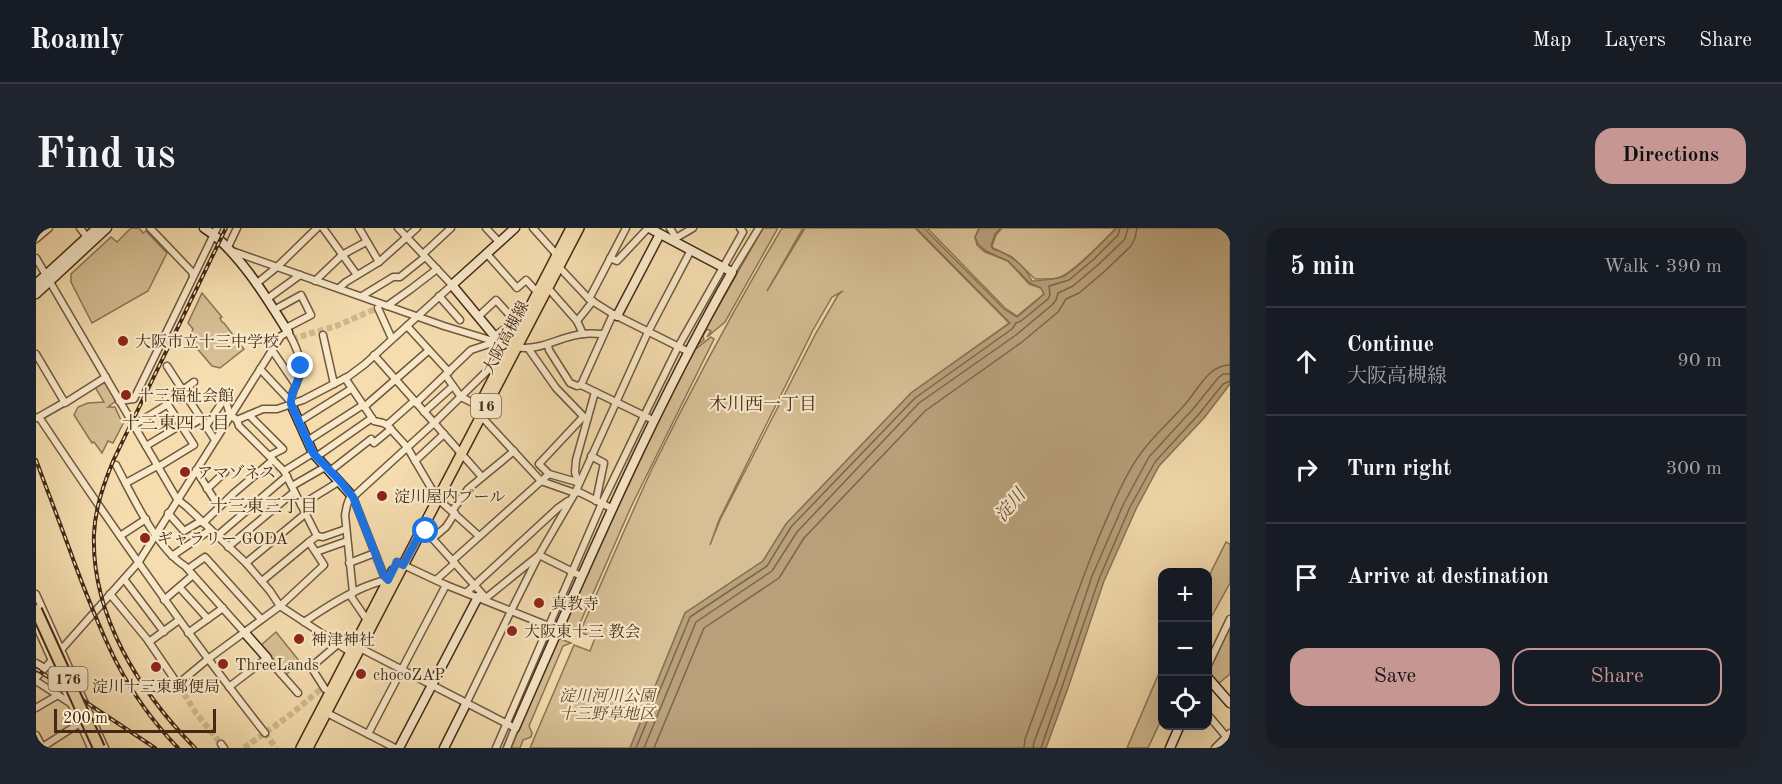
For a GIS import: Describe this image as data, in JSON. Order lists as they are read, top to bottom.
{
  "streets": {
    "highway": ["176"],
    "main road": ["大阪高槻線", "16"]
  },
  "districts": ["木川西一丁目", "十三東四丁目", "十三東三丁目"],
  "water": ["淀川"],
  "parks": ["淀川河川公園 十三野草地区"],
  "places": [
    "大阪市立十三中学校",
    "十三福祉会館",
    "アマゾネス",
    "淀川屋内プール",
    "ギャラリー GODA",
    "真教寺",
    "大阪東十三 教会",
    "神津神社",
    "ThreeLands",
    "淀川十三東郵便局",
    "chocoZAP"
  ],
  "scale_bar": "200 m",
  "page": {
    "header": "Roamly",
    "nav": ["Map", "Layers", "Share"],
    "buttons": [
      "Directions",
      ["Save", "Share"]
    ],
    "title": "Find us",
    "heading": ["5 min", "Walk · 390 m"],
    "list": [
      ["Continue", "大阪高槻線", "90 m"],
      ["Turn right", "300 m"],
      "Arrive at destination"
    ],
    "map_buttons": ["+", "−"],
    "scale": "200 m"
  }
}
